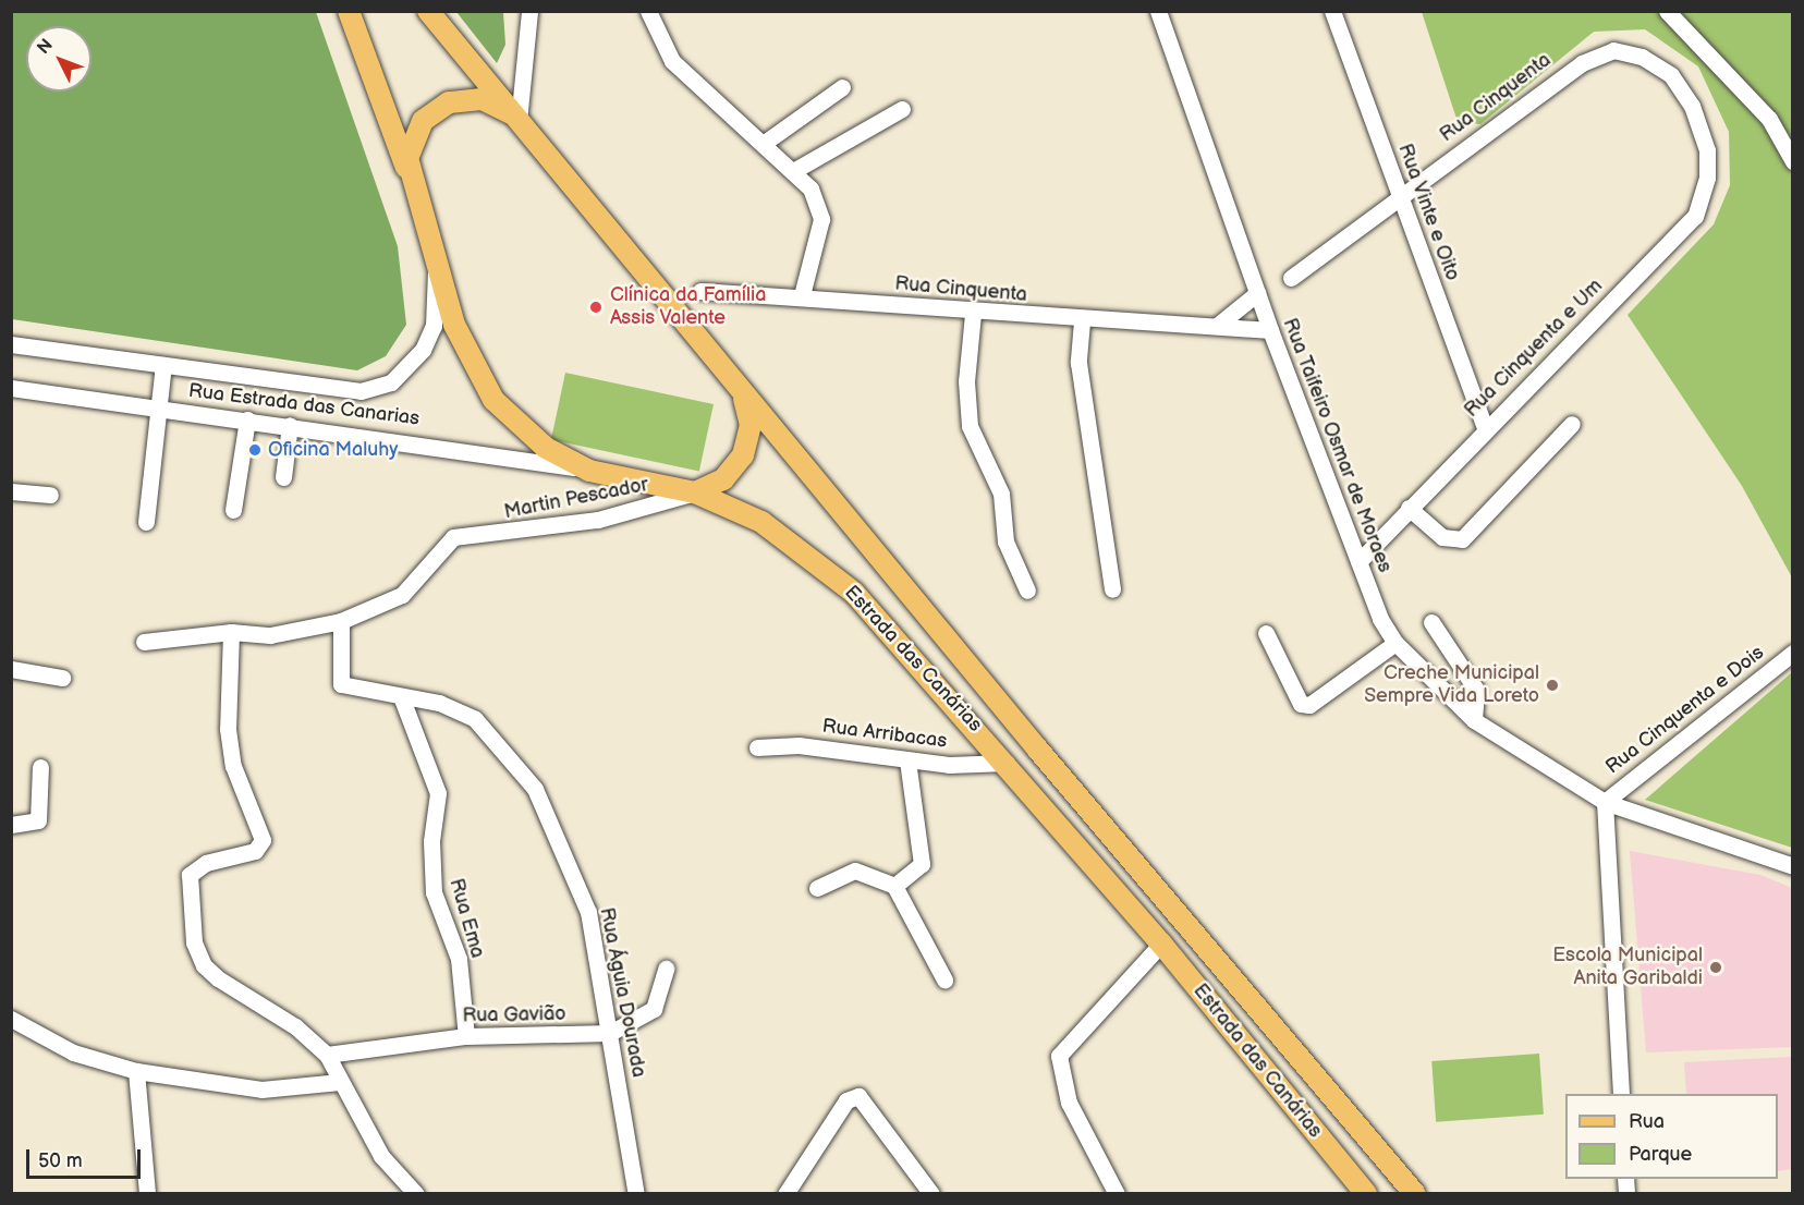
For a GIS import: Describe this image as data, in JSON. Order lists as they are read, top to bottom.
{
  "streets": {
    "main road": ["Estrada das Canárias"],
    "street": [
      "Rua Cinquenta",
      "Rua Vinte e Oito",
      "Rua Cinquenta e Um",
      "Rua Estrada das Canarias",
      "Rua Taifeiro Osmar de Moraes",
      "Martin Pescador",
      "Rua Cinquenta e Dois",
      "Rua Arribacas",
      "Rua Ema",
      "Rua Águia Dourada",
      "Rua Gavião"
    ]
  },
  "crossings": [
    ["Rua Cinquenta", "Rua Vinte e Oito"],
    ["Rua Cinquenta", "Rua Cinquenta e Um"],
    ["Rua Cinquenta", "Rua Taifeiro Osmar de Moraes"],
    ["Rua Vinte e Oito", "Rua Cinquenta e Um"],
    ["Rua Cinquenta e Um", "Rua Taifeiro Osmar de Moraes"],
    ["Rua Estrada das Canarias", "Estrada das Canárias"],
    ["Rua Taifeiro Osmar de Moraes", "Rua Cinquenta e Dois"],
    ["Martin Pescador", "Estrada das Canárias"],
    ["Martin Pescador", "Rua Águia Dourada"],
    ["Estrada das Canárias", "Rua Arribacas"],
    ["Rua Ema", "Rua Águia Dourada"],
    ["Rua Ema", "Rua Gavião"],
    ["Rua Águia Dourada", "Rua Gavião"]
  ],
  "places": [
    "Clínica da Família Assis Valente",
    "Oficina Maluhy",
    "Creche Municipal Sempre Vida Loreto",
    "Escola Municipal Anita Garibaldi"
  ],
  "legend": ["Rua", "Parque"],
  "scale_bar": "50 m",
  "north": "top left"
}
